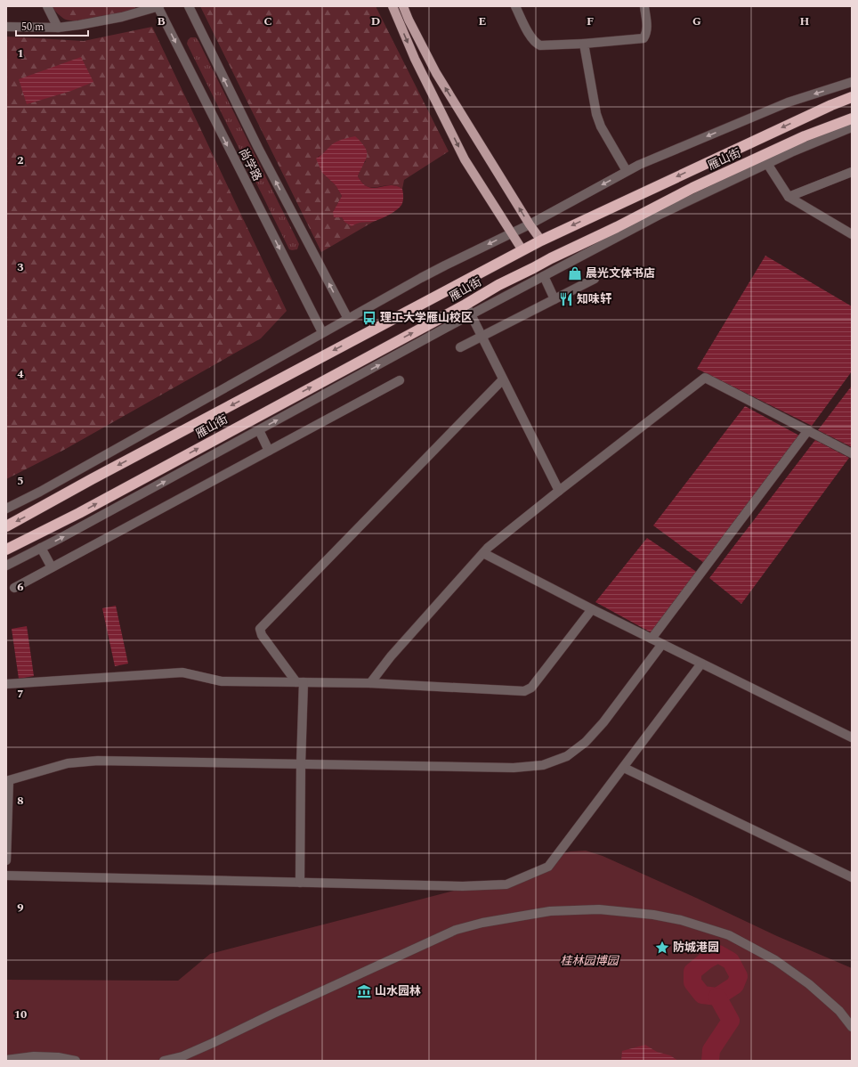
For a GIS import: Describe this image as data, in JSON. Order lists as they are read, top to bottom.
{
  "streets": {
    "highway": ["雁山街"],
    "street": ["尚学路"]
  },
  "parks": ["桂林园博园"],
  "places": {
    "shop": ["晨光文体书店"],
    "restaurant": ["知味轩"],
    "bus stop": ["理工大学雁山校区"],
    "place": ["防城港园"],
    "museum": ["山水园林"]
  },
  "scale_bar": "50 m",
  "grid": {
    "columns": [
      "B",
      "C",
      "D",
      "E",
      "F",
      "G",
      "H"
    ],
    "rows": [
      "1",
      "2",
      "3",
      "4",
      "5",
      "6",
      "7",
      "8",
      "9",
      "10"
    ]
  }
}
